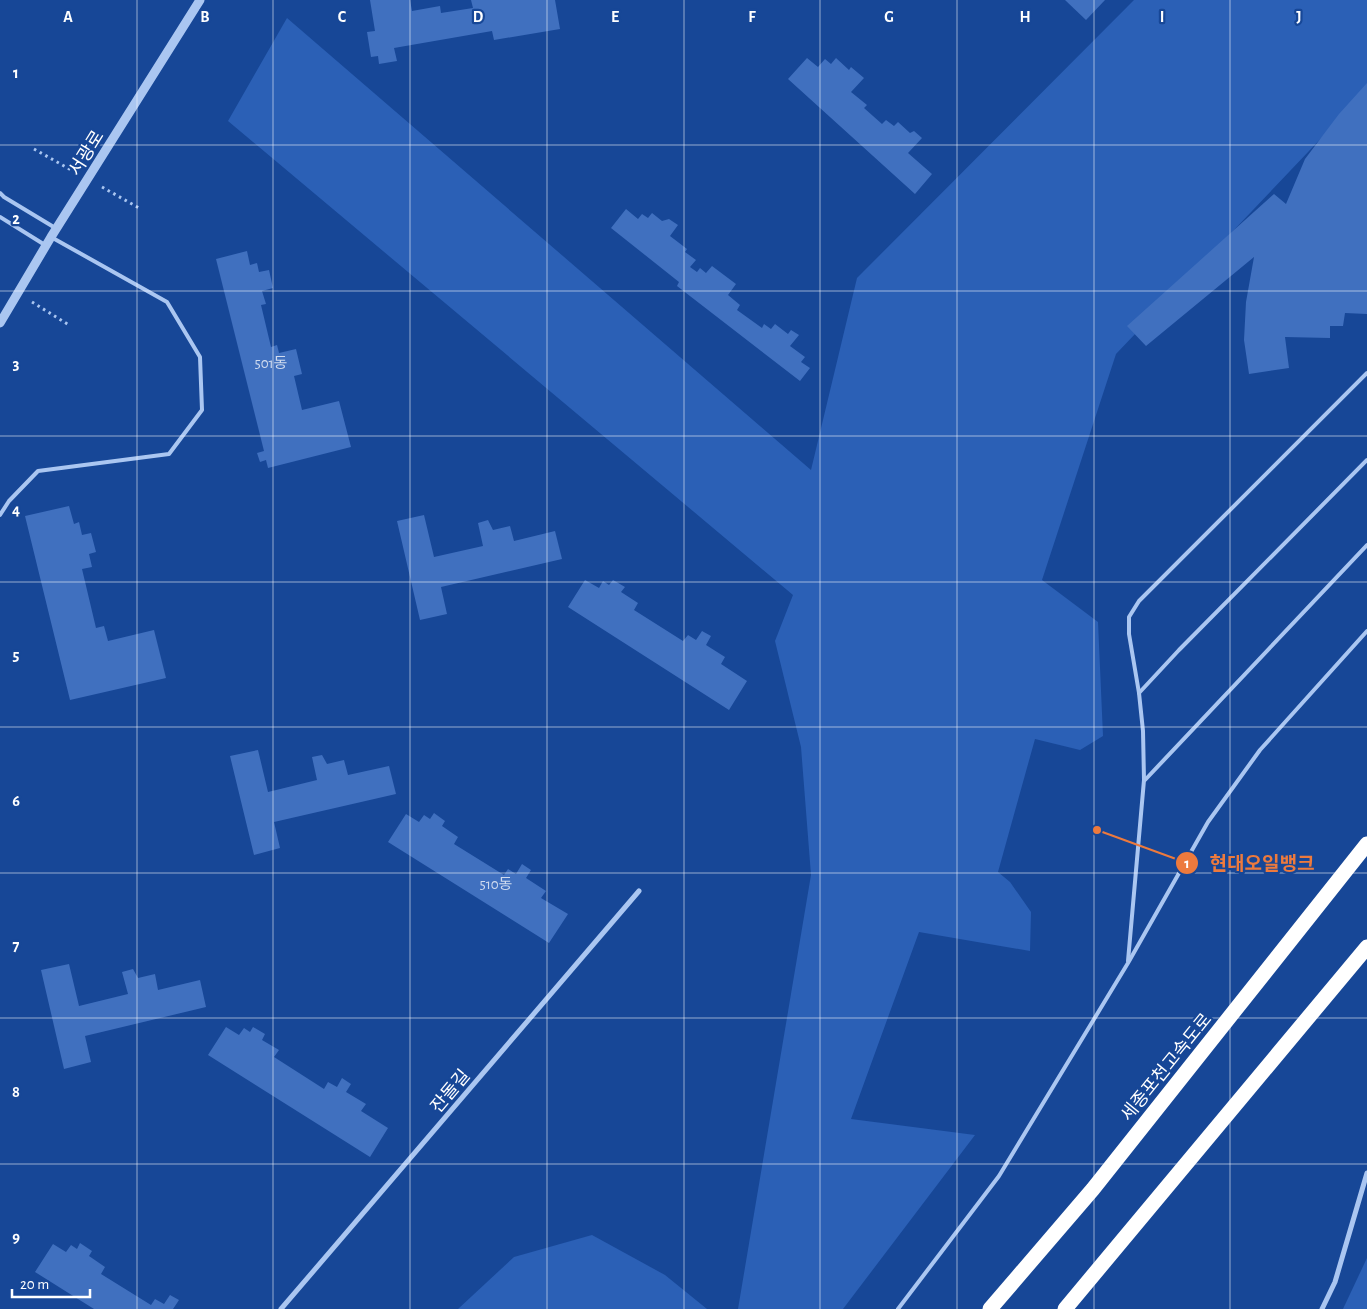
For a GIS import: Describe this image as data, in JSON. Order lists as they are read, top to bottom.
{
  "streets": {
    "highway": ["세종포천고속도로"],
    "street": ["서광로", "잔돌길"]
  },
  "places": ["현대오일뱅크"],
  "house_numbers": ["501동", "510동"],
  "scale_bar": "20 m",
  "grid": {
    "columns": [
      "A",
      "B",
      "C",
      "D",
      "E",
      "F",
      "G",
      "H",
      "I",
      "J"
    ],
    "rows": [
      "1",
      "2",
      "3",
      "4",
      "5",
      "6",
      "7",
      "8",
      "9"
    ]
  }
}
